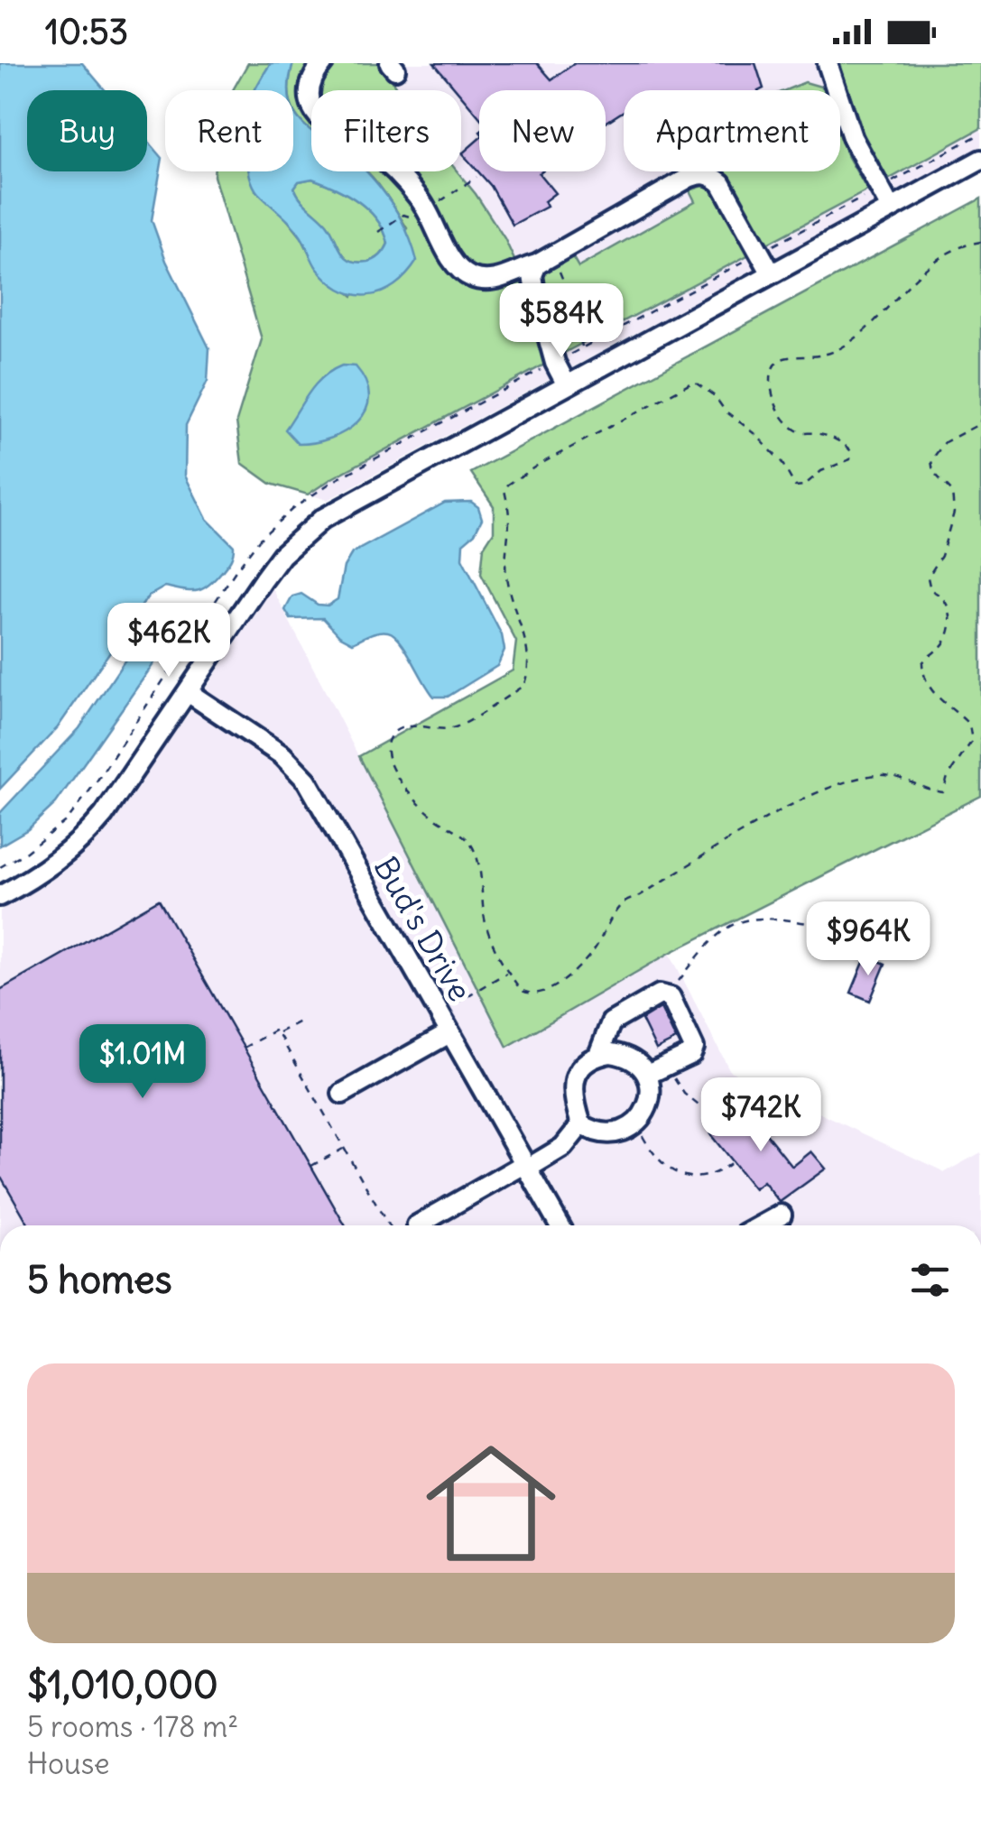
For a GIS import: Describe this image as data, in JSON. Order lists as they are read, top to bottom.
{
  "streets": {
    "street": ["Bud's Drive"]
  },
  "page": {
    "status": "10:53",
    "chip": [
      "Buy",
      "Rent",
      "Filters",
      "New",
      "Apartment"
    ],
    "price": [
      "$584K",
      "$462K",
      "$964K",
      "$1.01M",
      "$742K"
    ],
    "heading": "5 homes",
    "list": [
      {
        "name": "$1,010,000",
        "note": "5 rooms · 178 m² · House"
      }
    ]
  }
}
